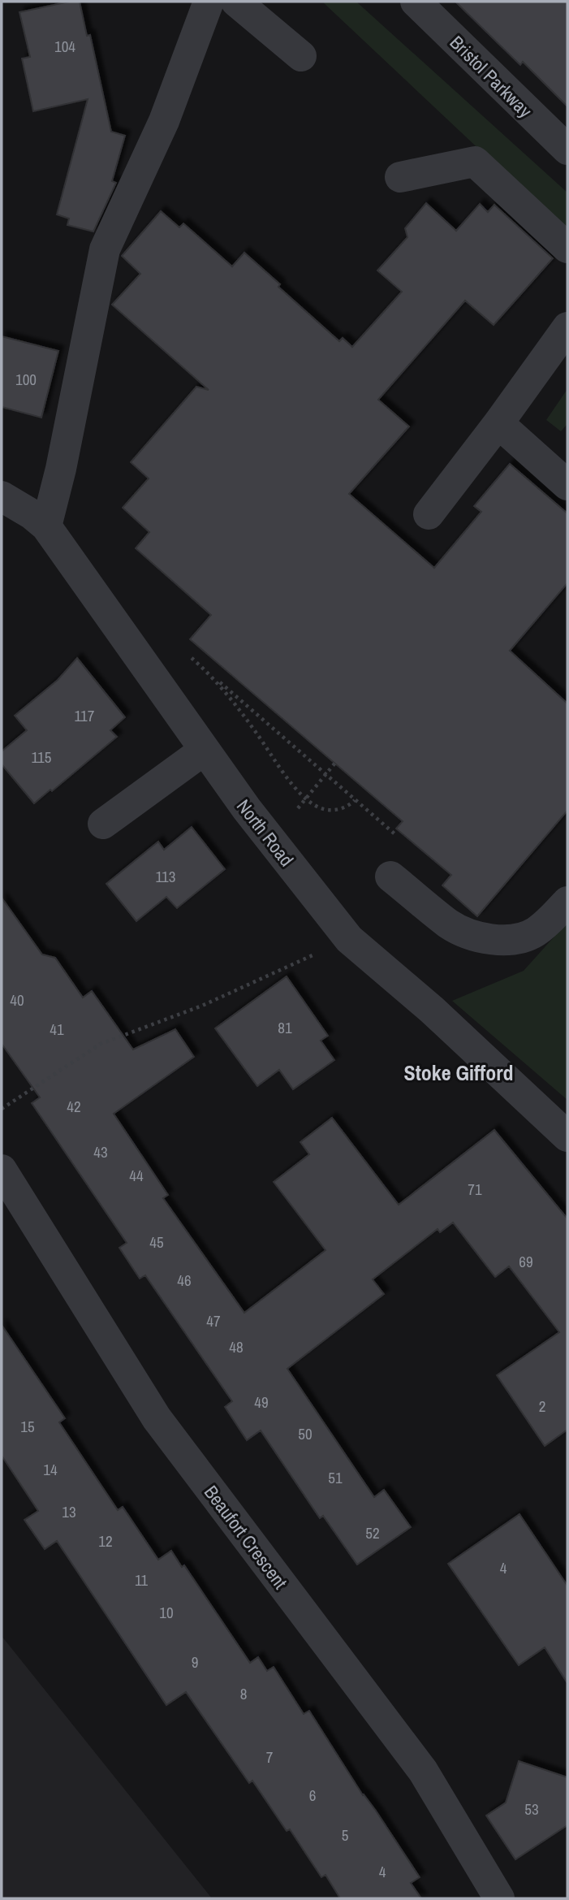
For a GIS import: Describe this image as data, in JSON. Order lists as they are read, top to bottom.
{
  "streets": {
    "street": ["Bristol Parkway", "North Road", "Beaufort Crescent"]
  },
  "districts": ["Stoke Gifford"],
  "house_numbers": [
    "104",
    "100",
    "117",
    "115",
    "113",
    "40",
    "81",
    "41",
    "42",
    "43",
    "44",
    "71",
    "45",
    "69",
    "46",
    "47",
    "48",
    "49",
    "2",
    "15",
    "50",
    "14",
    "51",
    "13",
    "52",
    "12",
    "4",
    "11",
    "10",
    "9",
    "8",
    "7",
    "6",
    "53",
    "5",
    "4"
  ]
}
